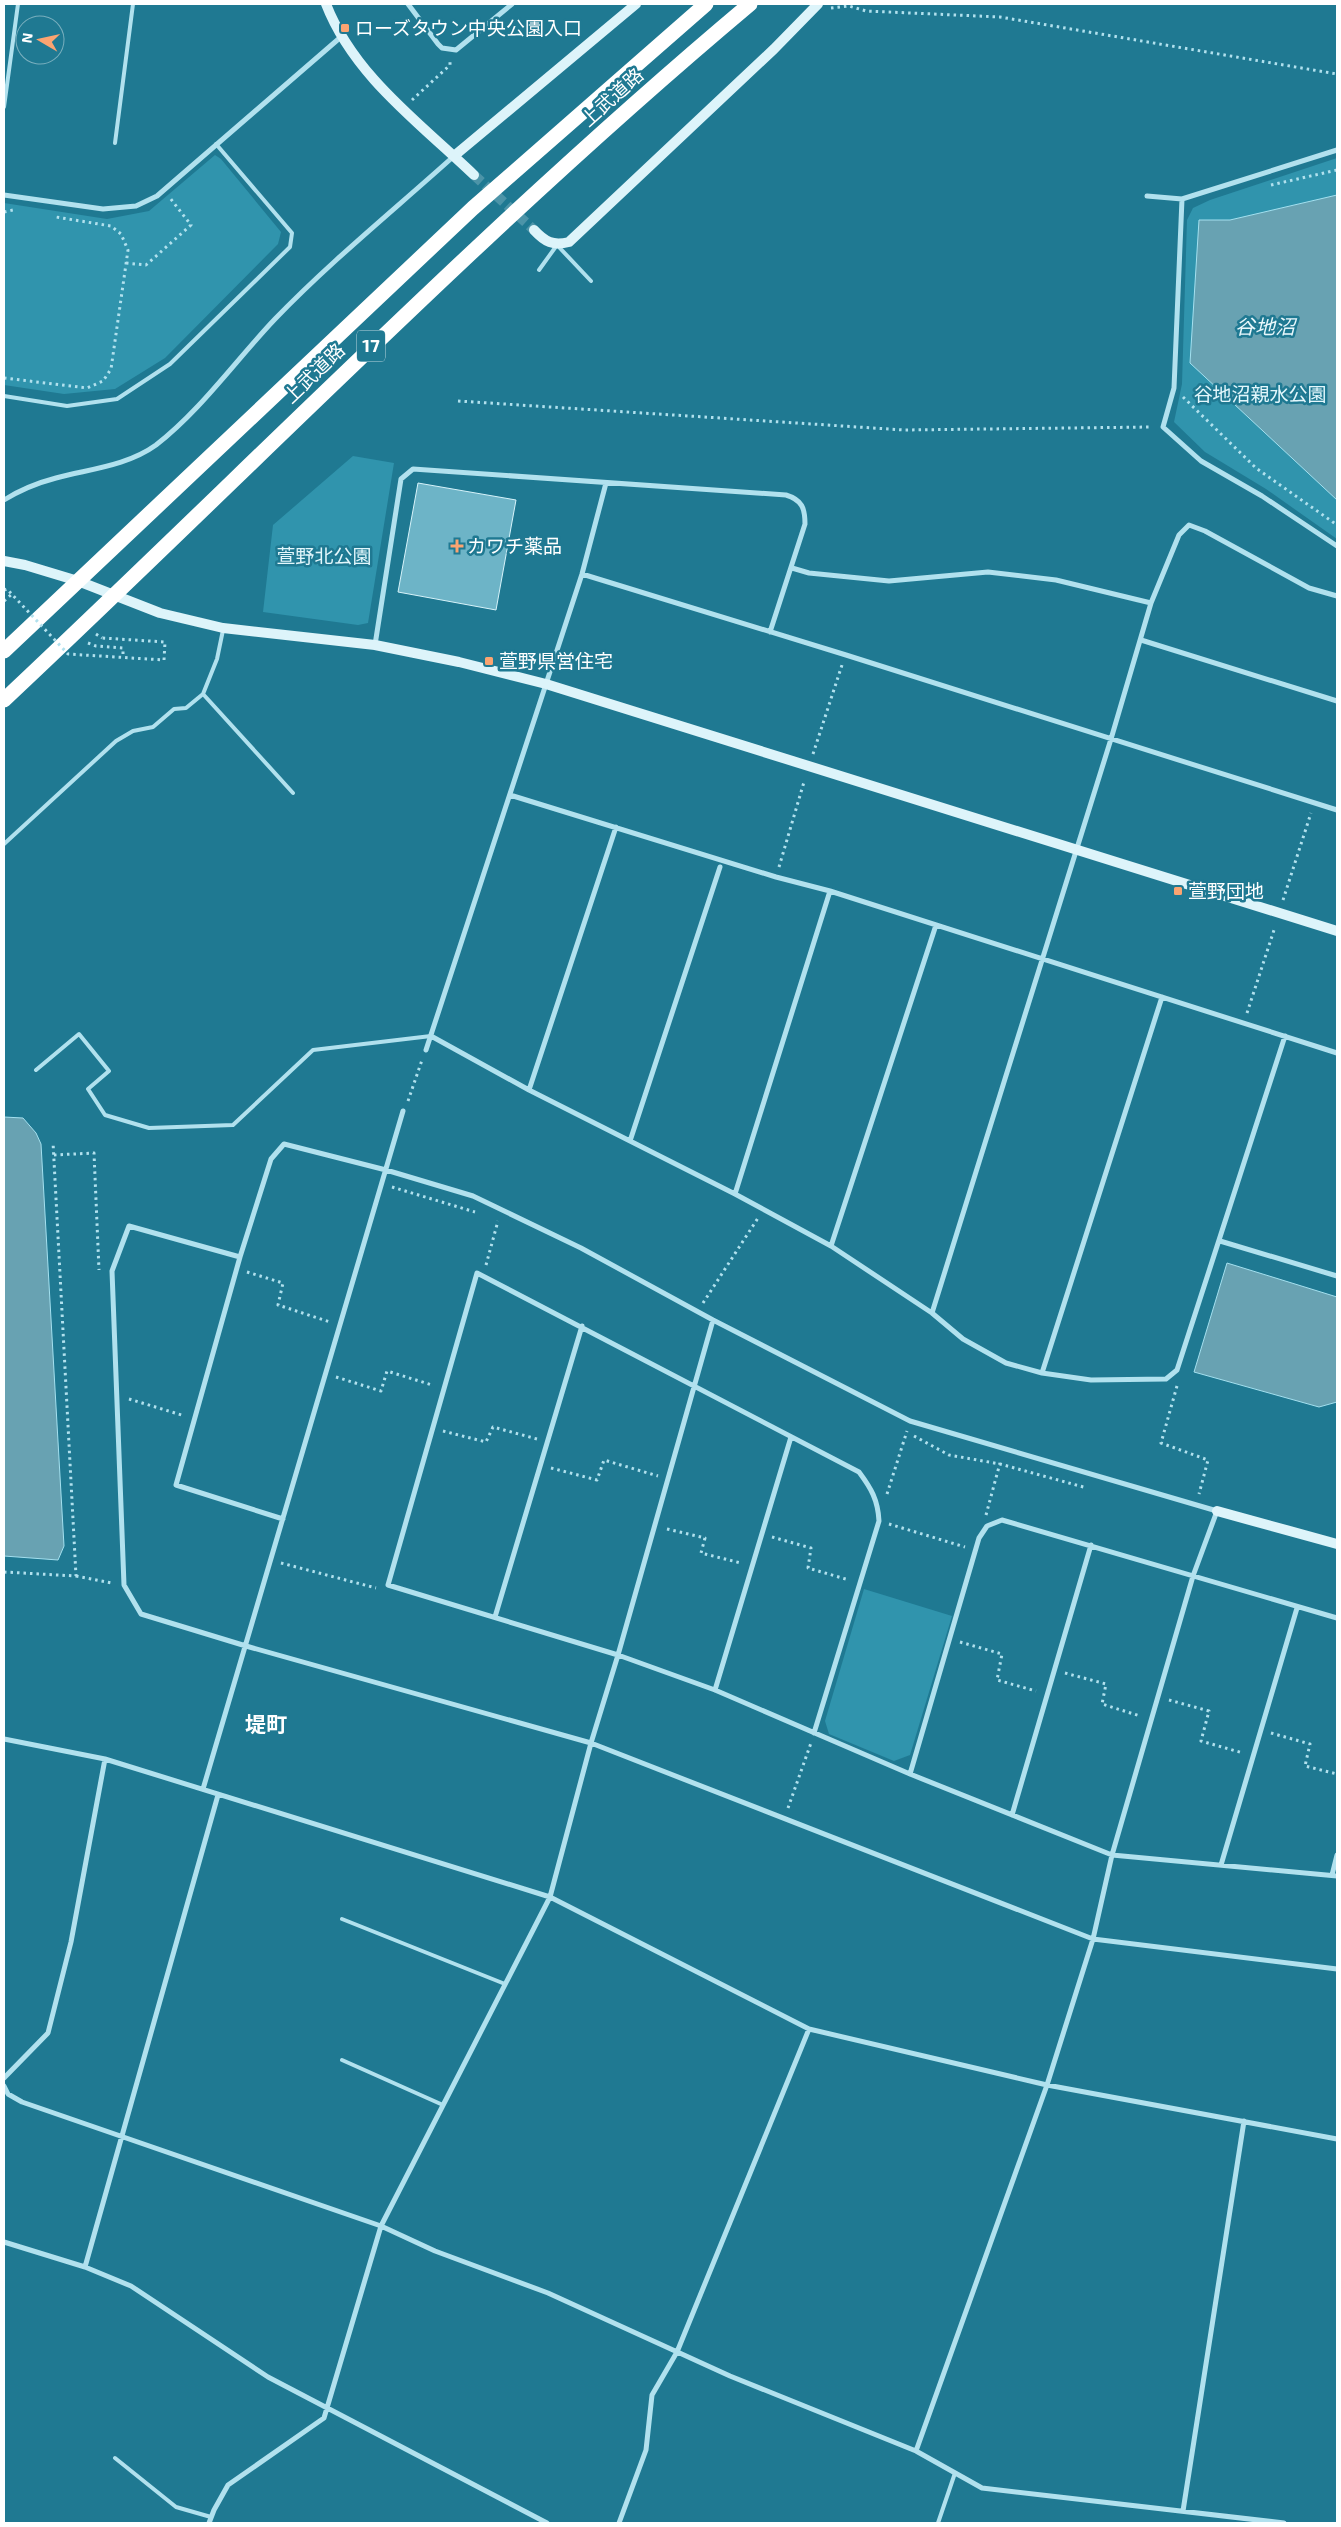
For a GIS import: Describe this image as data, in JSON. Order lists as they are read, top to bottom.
{
  "streets": {
    "highway": ["上武道路", "17"]
  },
  "districts": ["堤町"],
  "water": ["谷地沼"],
  "parks": ["谷地沼親水公園", "萱野北公園"],
  "places": {
    "transit": ["ローズタウン中央公園入口", "萱野県営住宅", "萱野団地"],
    "health": ["カワチ薬品"]
  },
  "north": "left"
}
